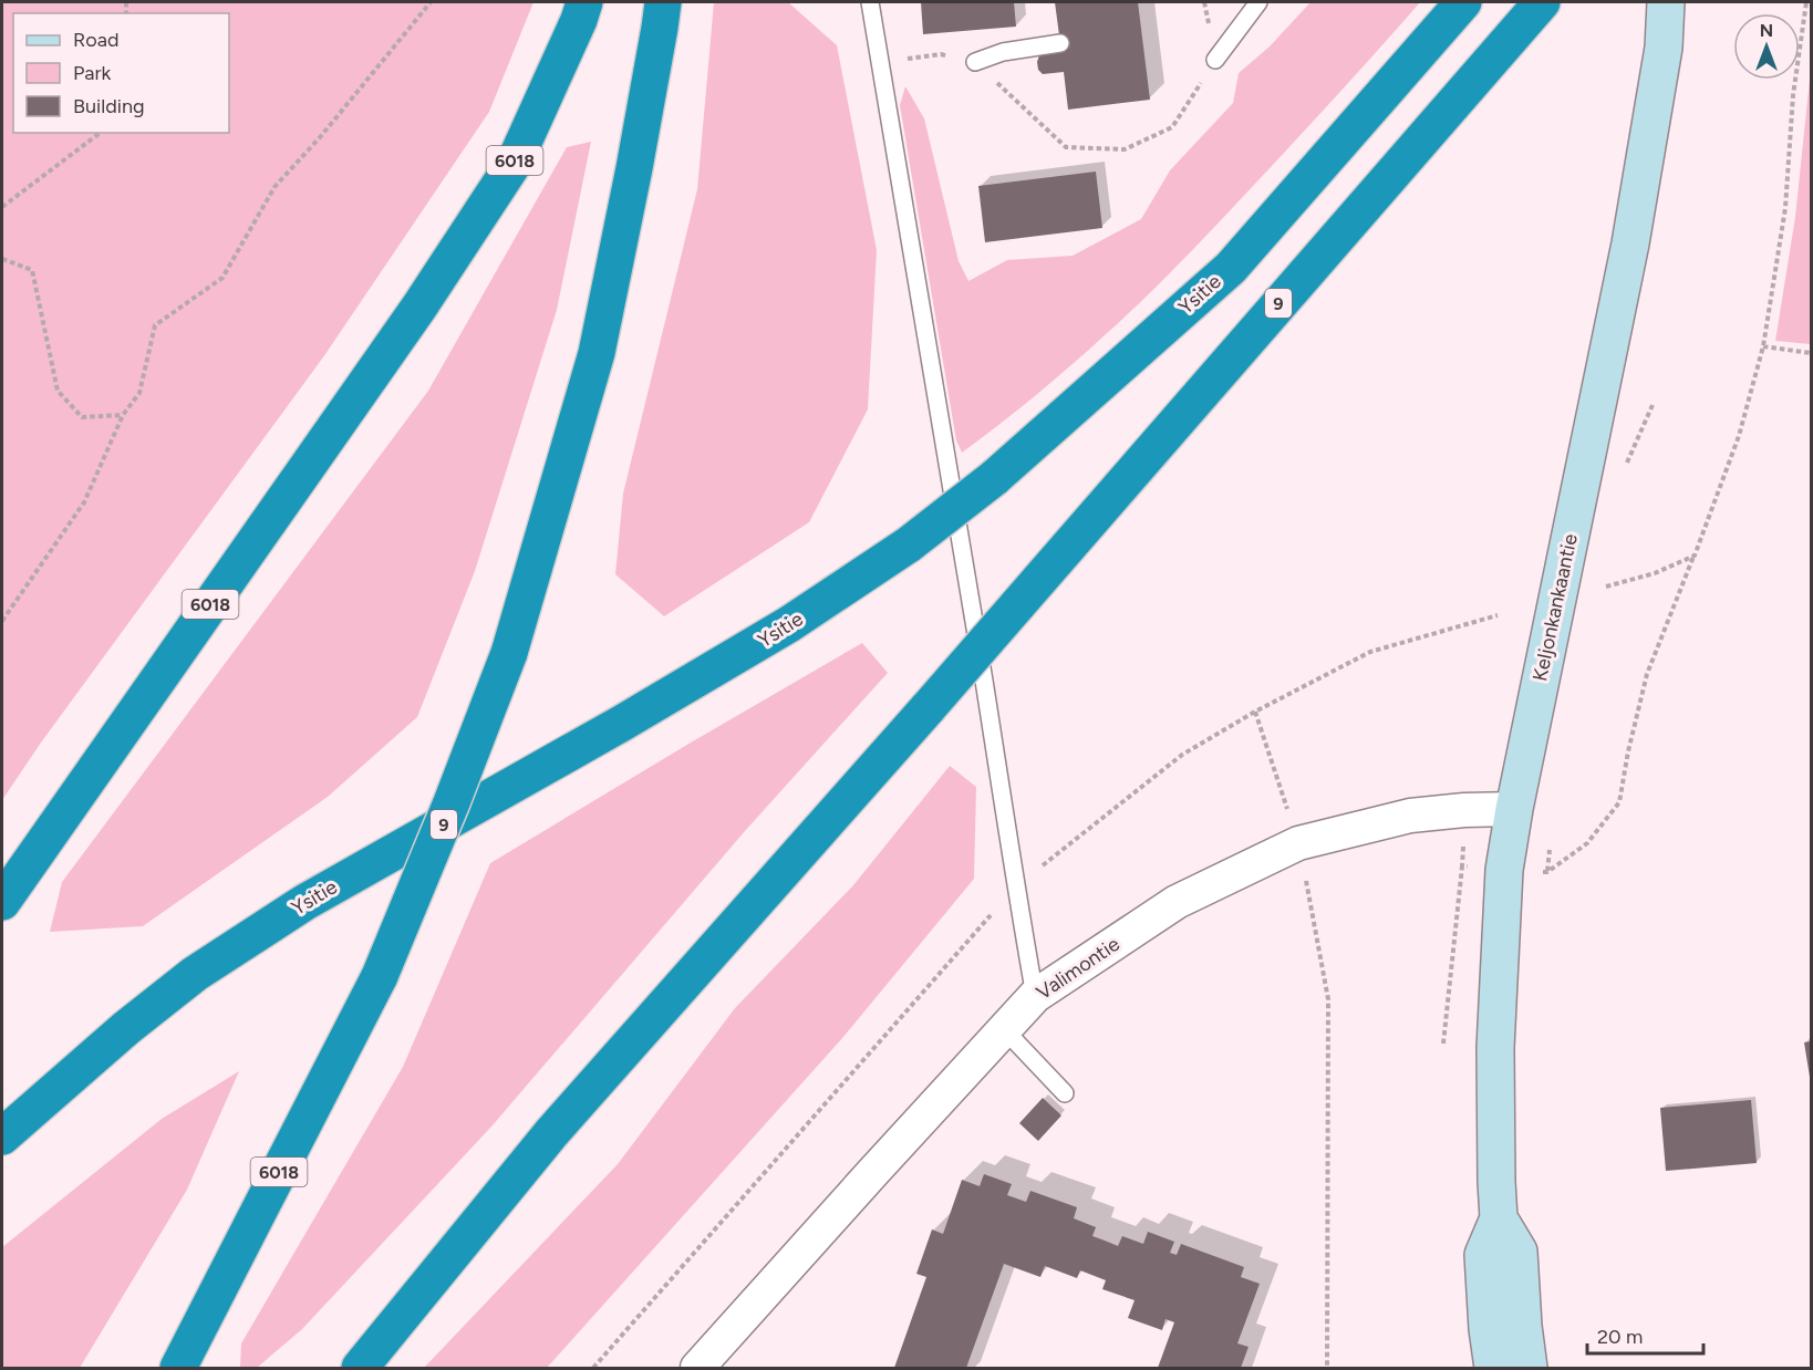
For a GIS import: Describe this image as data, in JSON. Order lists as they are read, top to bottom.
{
  "streets": {
    "highway": ["6018", "Ysitie", "9"],
    "main road": ["Keljonkankaantie"],
    "street": ["Valimontie"]
  },
  "crossings": [
    ["Keljonkankaantie", "Valimontie"]
  ],
  "legend": ["Road", "Park", "Building"],
  "scale_bar": "20 m",
  "north": "top"
}
